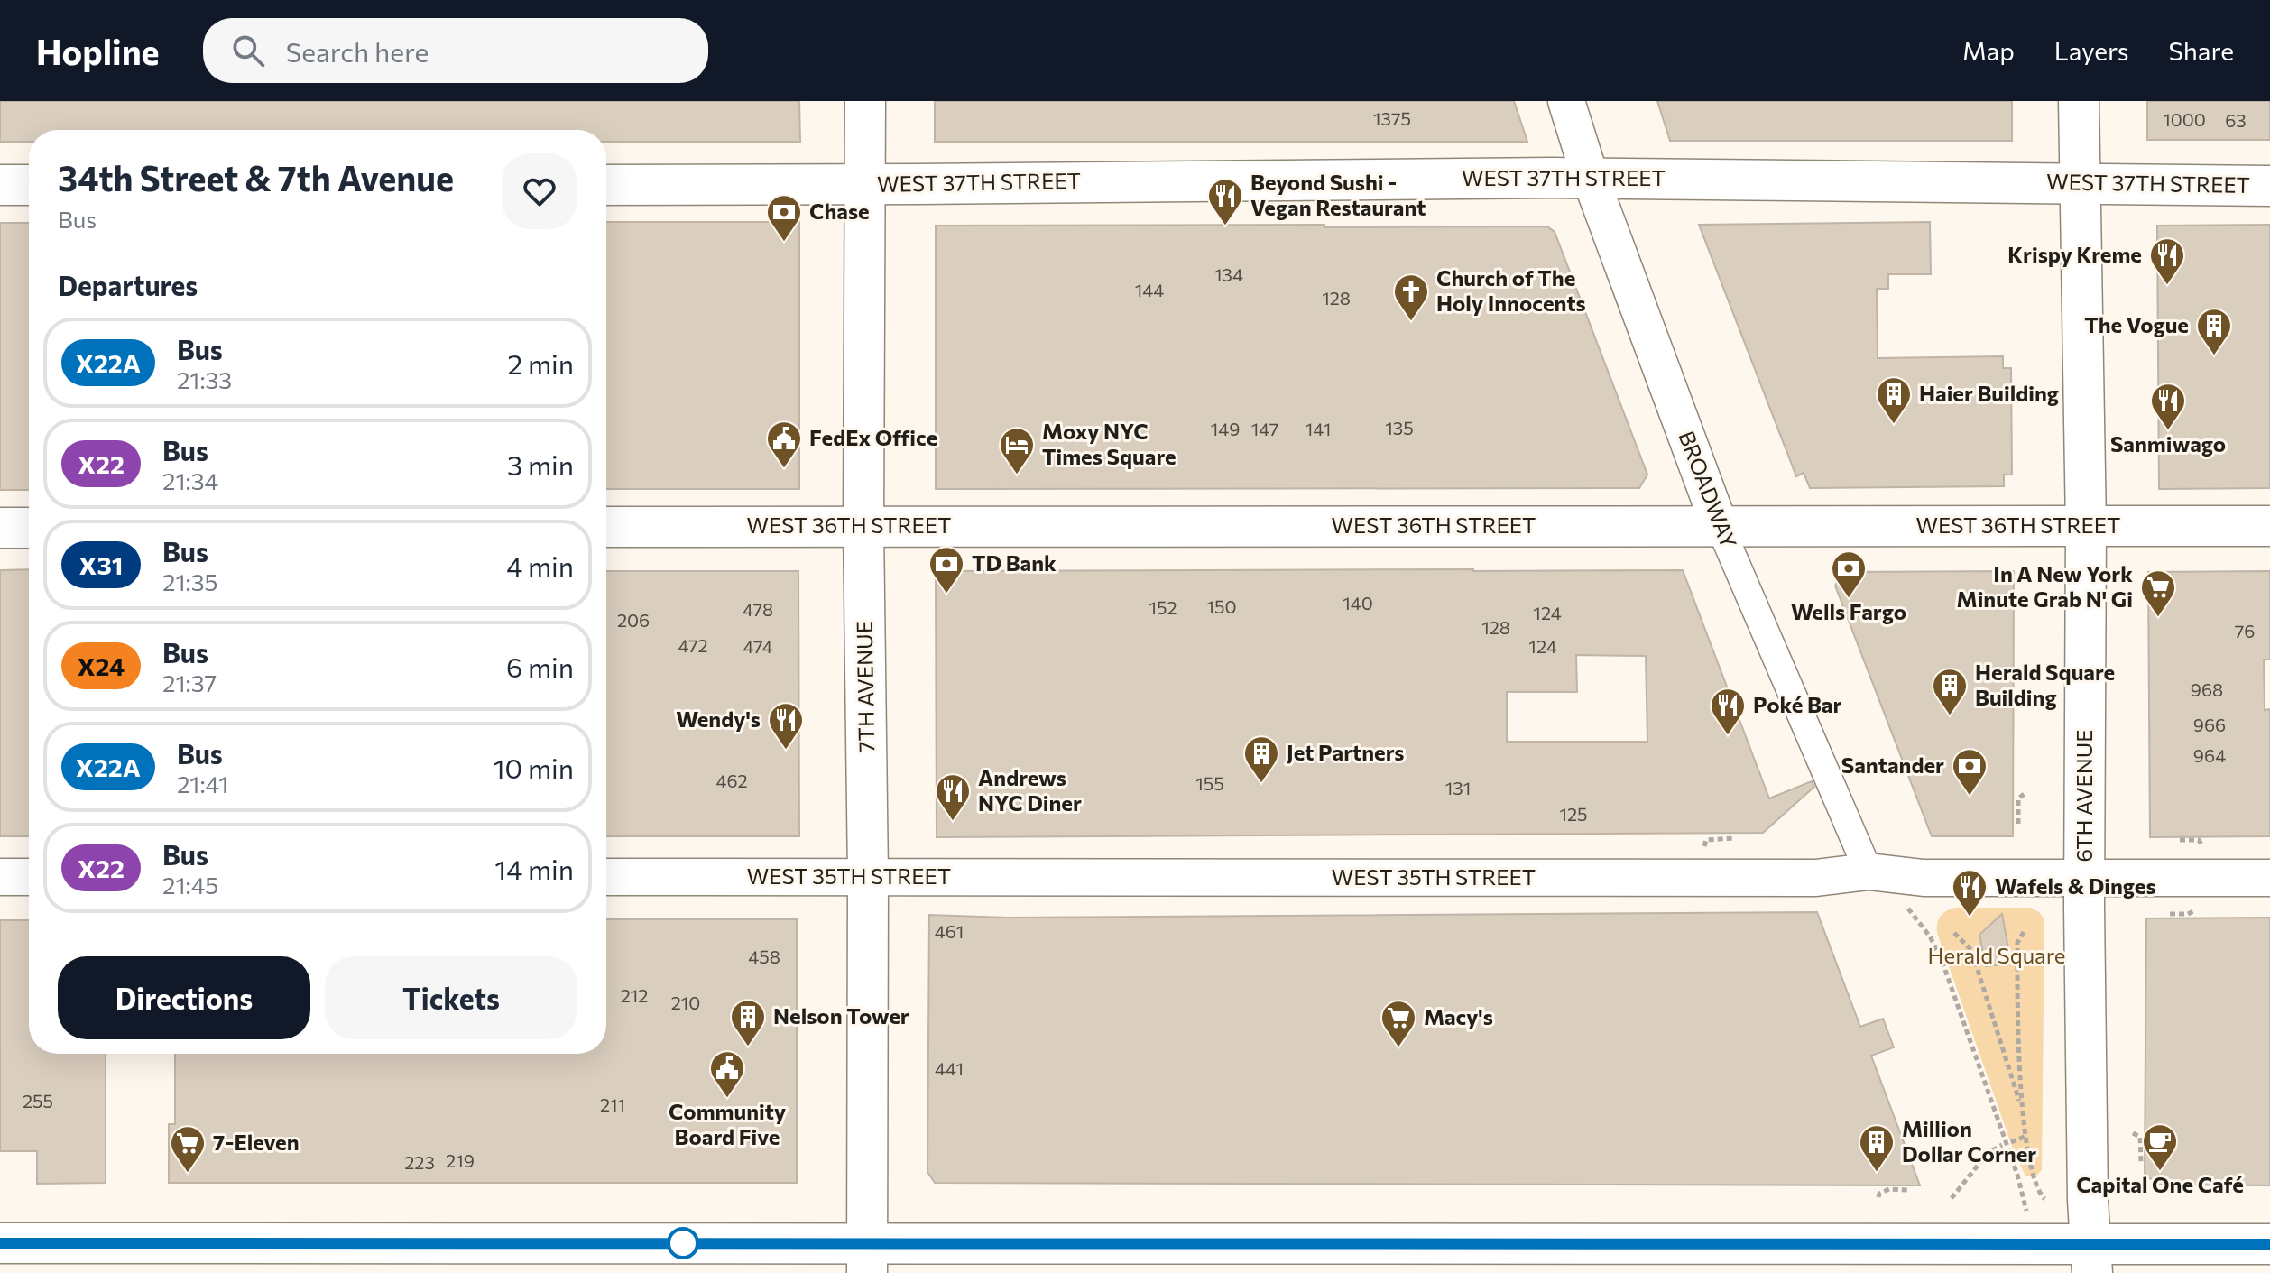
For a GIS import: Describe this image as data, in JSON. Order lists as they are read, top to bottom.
{
  "streets": {
    "main road": [
      "WEST 37TH STREET",
      "WEST 36TH STREET",
      "7TH AVENUE",
      "6TH AVENUE"
    ],
    "street": ["BROADWAY", "WEST 35TH STREET"]
  },
  "crossings": [
    ["WEST 37TH STREET", "BROADWAY"],
    ["WEST 37TH STREET", "7TH AVENUE"],
    ["WEST 37TH STREET", "6TH AVENUE"],
    ["BROADWAY", "WEST 36TH STREET"],
    ["BROADWAY", "WEST 35TH STREET"],
    ["WEST 36TH STREET", "7TH AVENUE"],
    ["WEST 36TH STREET", "6TH AVENUE"],
    ["7TH AVENUE", "WEST 35TH STREET"],
    ["6TH AVENUE", "WEST 35TH STREET"]
  ],
  "parks": ["Herald Square"],
  "places": {
    "restaurant": [
      "Beyond Sushi - Vegan Restaurant",
      "Krispy Kreme",
      "Sanmiwago",
      "Poké Bar",
      "Wendy's",
      "Andrews NYC Diner",
      "Wafels & Dinges"
    ],
    "bank": [
      "Chase",
      "TD Bank",
      "Wells Fargo",
      "Santander"
    ],
    "church": ["Church of The Holy Innocents"],
    "building": [
      "The Vogue",
      "Haier Building",
      "Herald Square Building",
      "Jet Partners",
      "Nelson Tower",
      "Million Dollar Corner"
    ],
    "public building": ["FedEx Office", "Community Board Five"],
    "hotel": ["Moxy NYC Times Square"],
    "supermarket": ["In A New York Minute Grab N' Gi", "Macy's", "7-Eleven"],
    "cafe": ["Capital One Café"]
  },
  "lines": ["bus line X22A"],
  "house_numbers": [
    "1375",
    "1000",
    "63",
    "134",
    "144",
    "128",
    "135",
    "149",
    "147",
    "141",
    "140",
    "150",
    "152",
    "478",
    "124",
    "206",
    "128",
    "76",
    "472",
    "474",
    "124",
    "968",
    "966",
    "964",
    "462",
    "155",
    "131",
    "125",
    "461",
    "458",
    "212",
    "210",
    "441",
    "255",
    "211",
    "219",
    "223"
  ],
  "page": {
    "header": "Hopline",
    "search": "Search here",
    "nav": ["Map", "Layers", "Share"],
    "heading": [
      ["34th Street & 7th Avenue", "Bus"],
      "Departures"
    ],
    "list": [
      {
        "mark": "X22A",
        "name": "Bus",
        "note": "21:33",
        "value": "2 min"
      },
      {
        "mark": "X22",
        "name": "Bus",
        "note": "21:34",
        "value": "3 min"
      },
      {
        "mark": "X31",
        "name": "Bus",
        "note": "21:35",
        "value": "4 min"
      },
      {
        "mark": "X24",
        "name": "Bus",
        "note": "21:37",
        "value": "6 min"
      },
      {
        "mark": "X22A",
        "name": "Bus",
        "note": "21:41",
        "value": "10 min"
      },
      {
        "mark": "X22",
        "name": "Bus",
        "note": "21:45",
        "value": "14 min"
      }
    ],
    "buttons": ["Directions", "Tickets"]
  }
}
